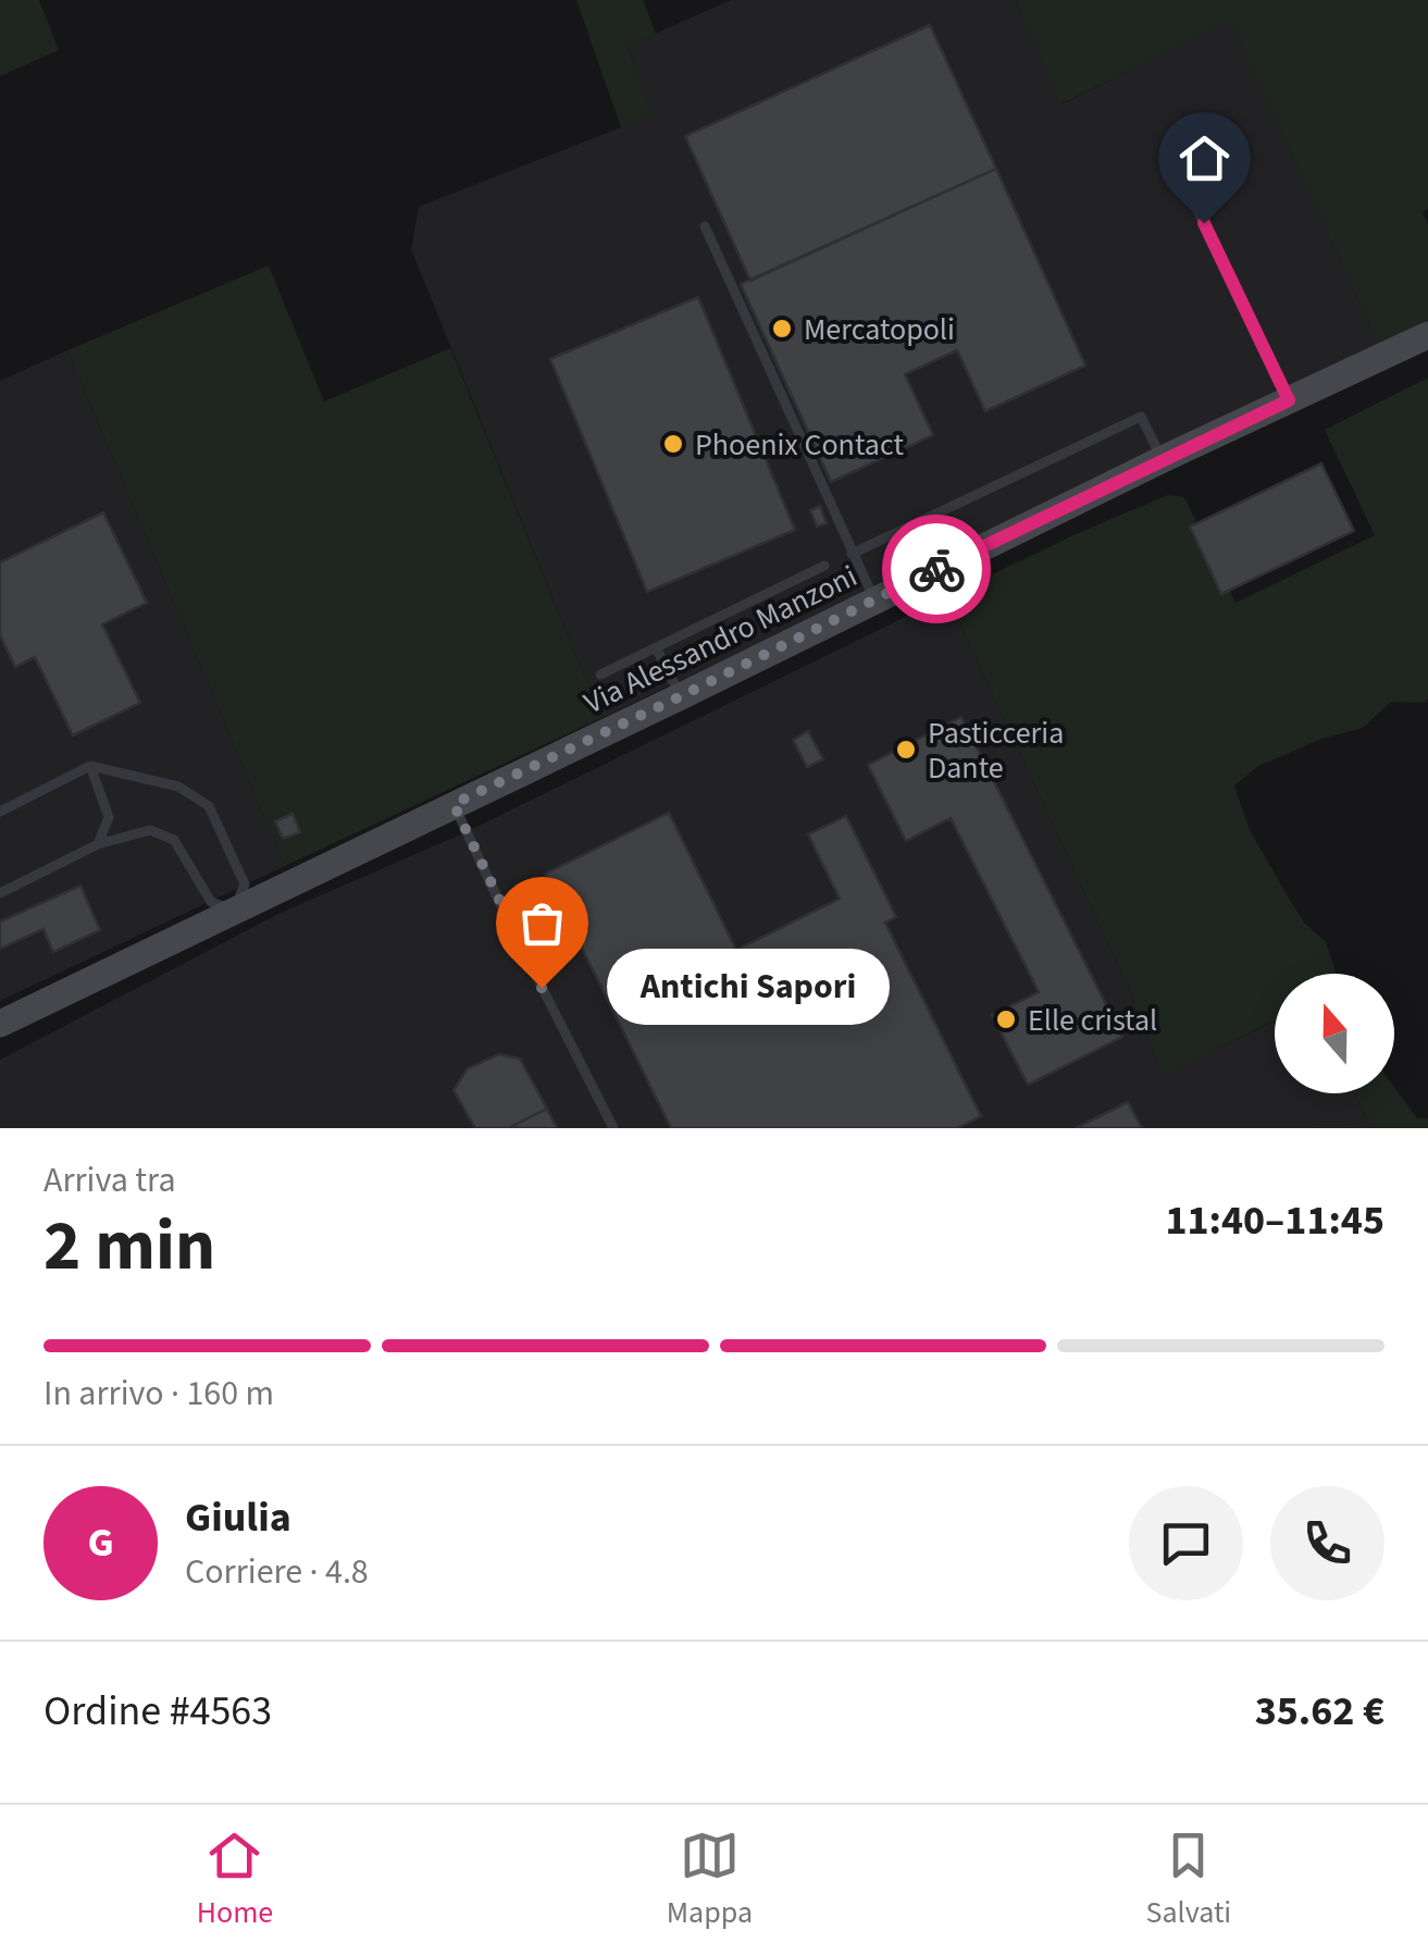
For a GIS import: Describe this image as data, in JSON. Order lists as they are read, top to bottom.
{
  "streets": {
    "main road": ["Via Alessandro Manzoni"]
  },
  "places": [
    "Mercatopoli",
    "Phoenix Contact",
    "Pasticceria Dante",
    "Antichi Sapori",
    "Elle cristal"
  ],
  "north": "top",
  "page": {
    "bubble": "Antichi Sapori",
    "heading": ["2 min", "Arriva tra", "11:40–11:45"],
    "panel": [
      "Giulia",
      "Corriere · 4.8",
      "Ordine #4563",
      "35.62 €"
    ],
    "bar": "In arrivo · 160 m",
    "round": "G",
    "tabs": ["Home", "Mappa", "Salvati"]
  }
}
